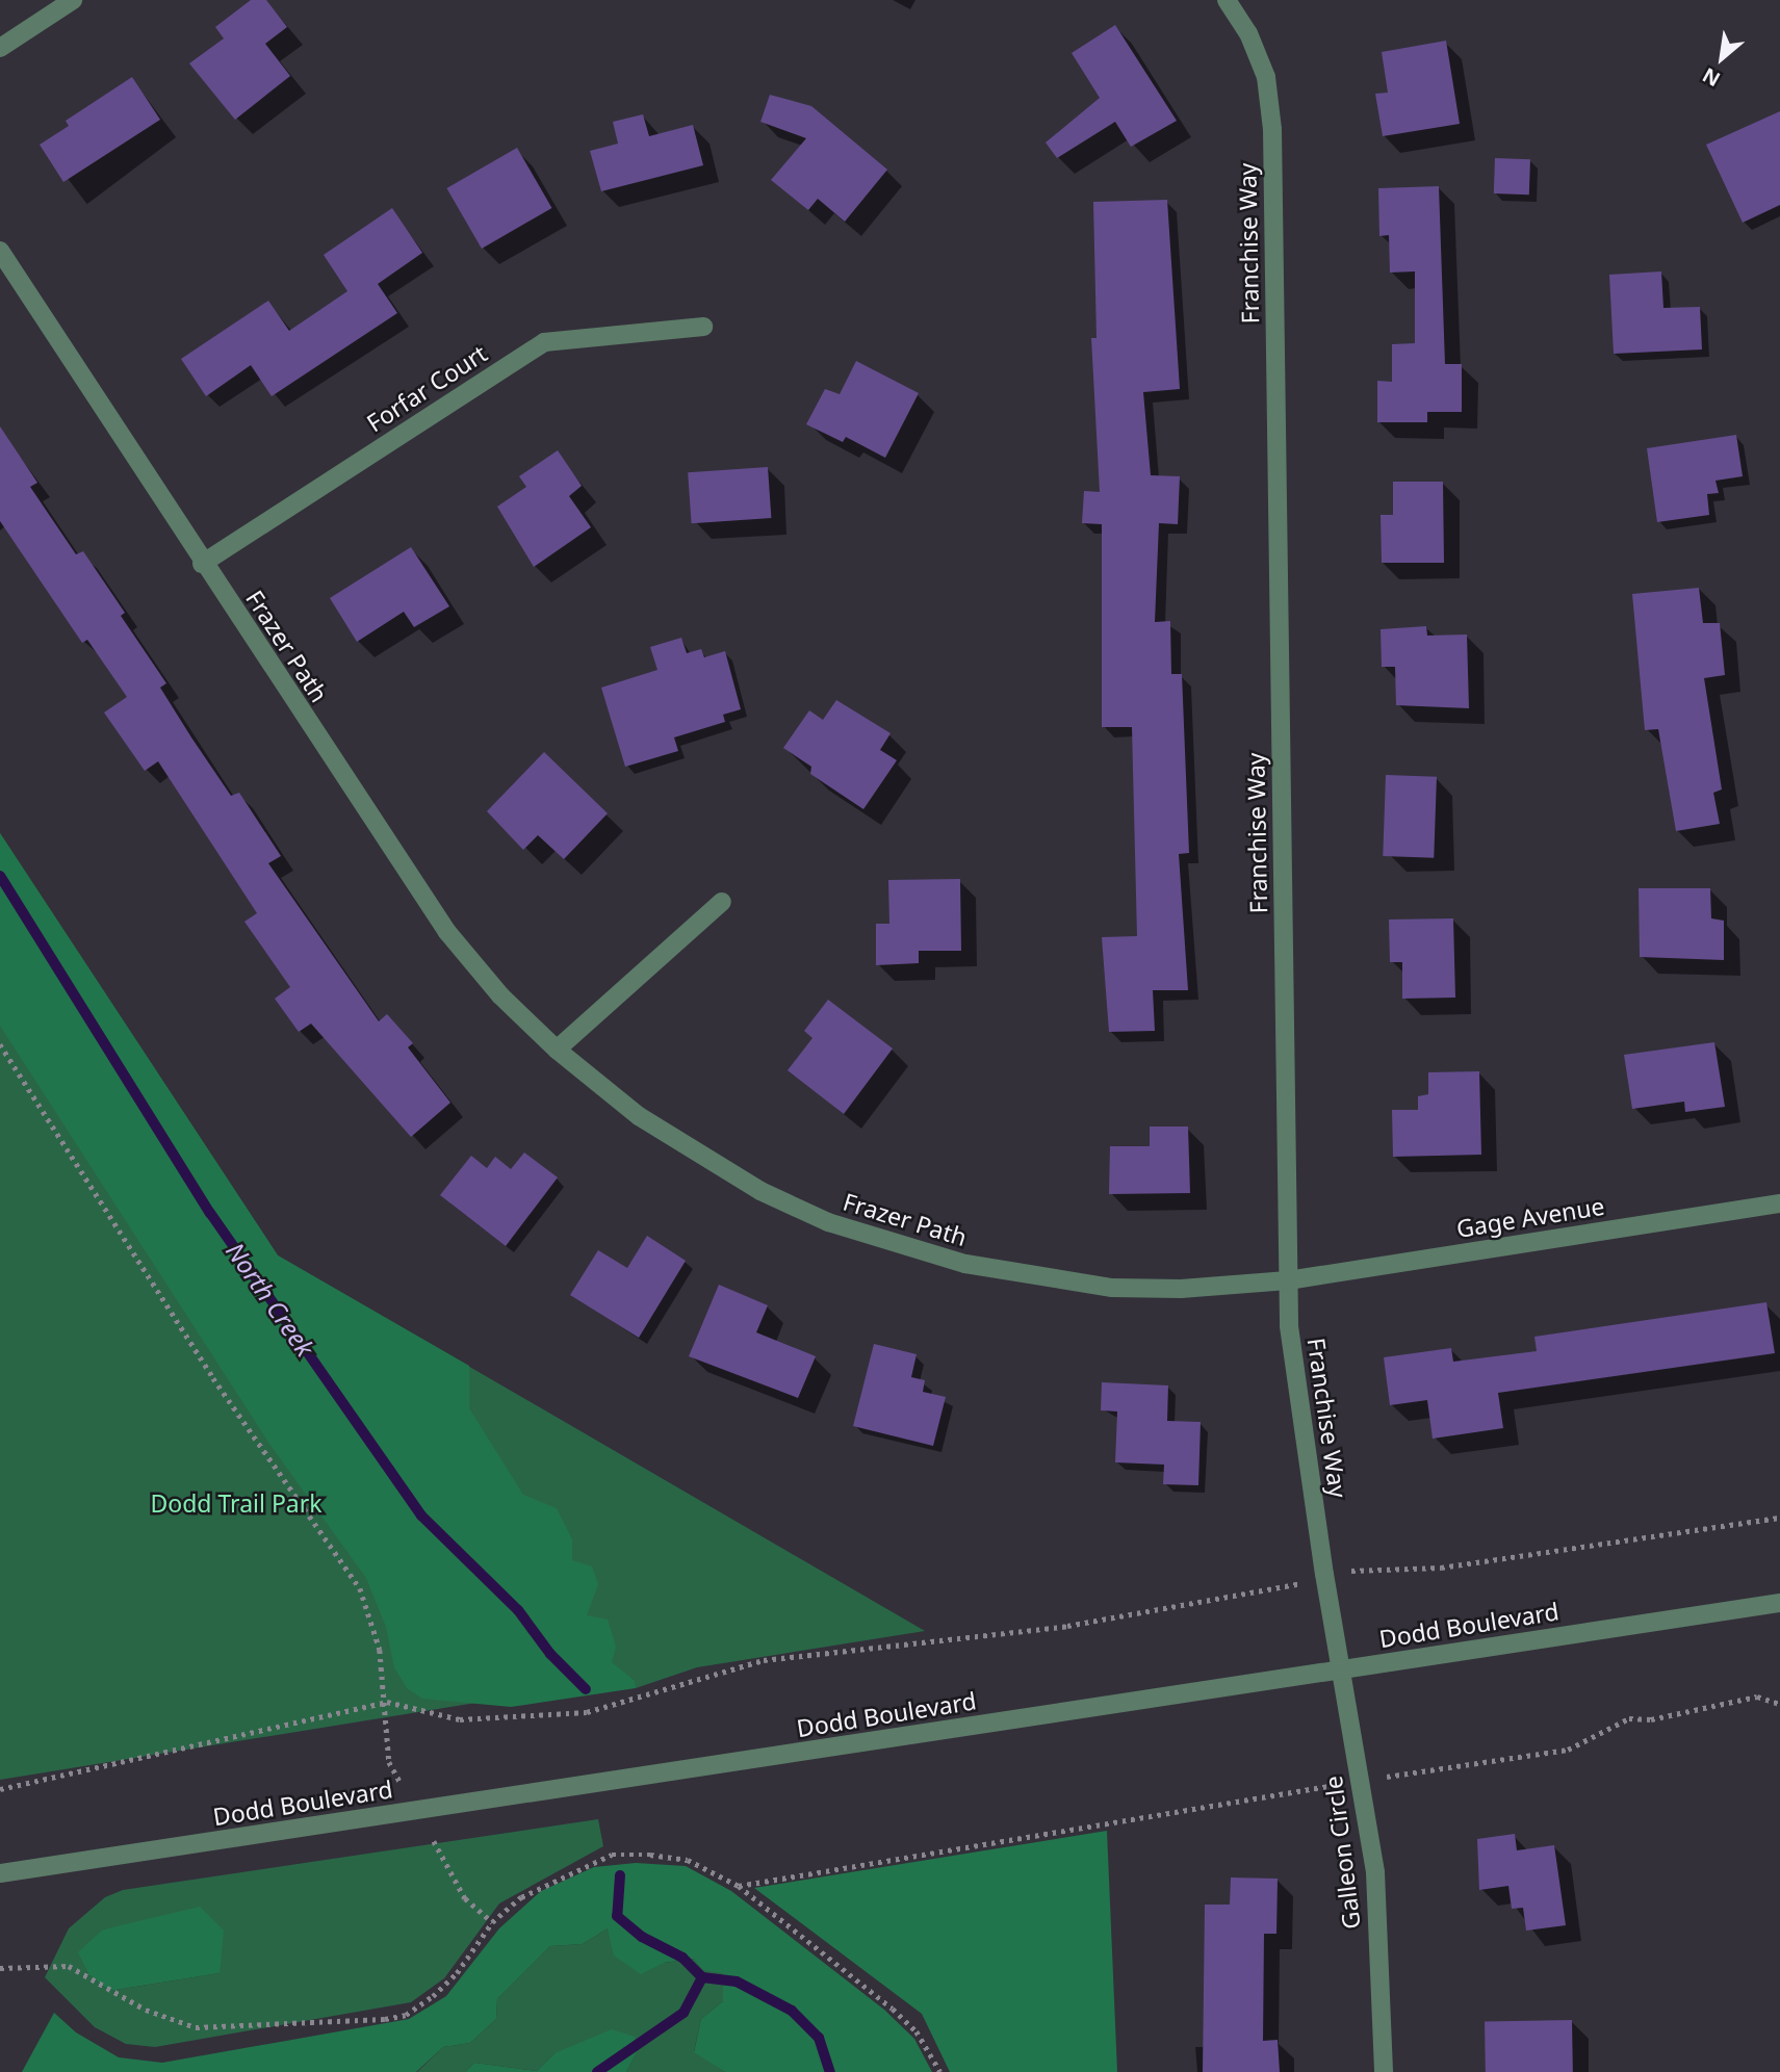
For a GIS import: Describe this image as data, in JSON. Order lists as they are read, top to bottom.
{
  "streets": {
    "street": [
      "Franchise Way",
      "Forfar Court",
      "Frazer Path",
      "Gage Avenue",
      "Dodd Boulevard",
      "Galleon Circle"
    ]
  },
  "crossings": [
    ["Franchise Way", "Frazer Path"],
    ["Franchise Way", "Gage Avenue"],
    ["Franchise Way", "Dodd Boulevard"],
    ["Franchise Way", "Galleon Circle"],
    ["Forfar Court", "Frazer Path"],
    ["Frazer Path", "Gage Avenue"],
    ["Dodd Boulevard", "Galleon Circle"]
  ],
  "water": ["North Creek"],
  "parks": ["Dodd Trail Park"],
  "north": "bottom left"
}
